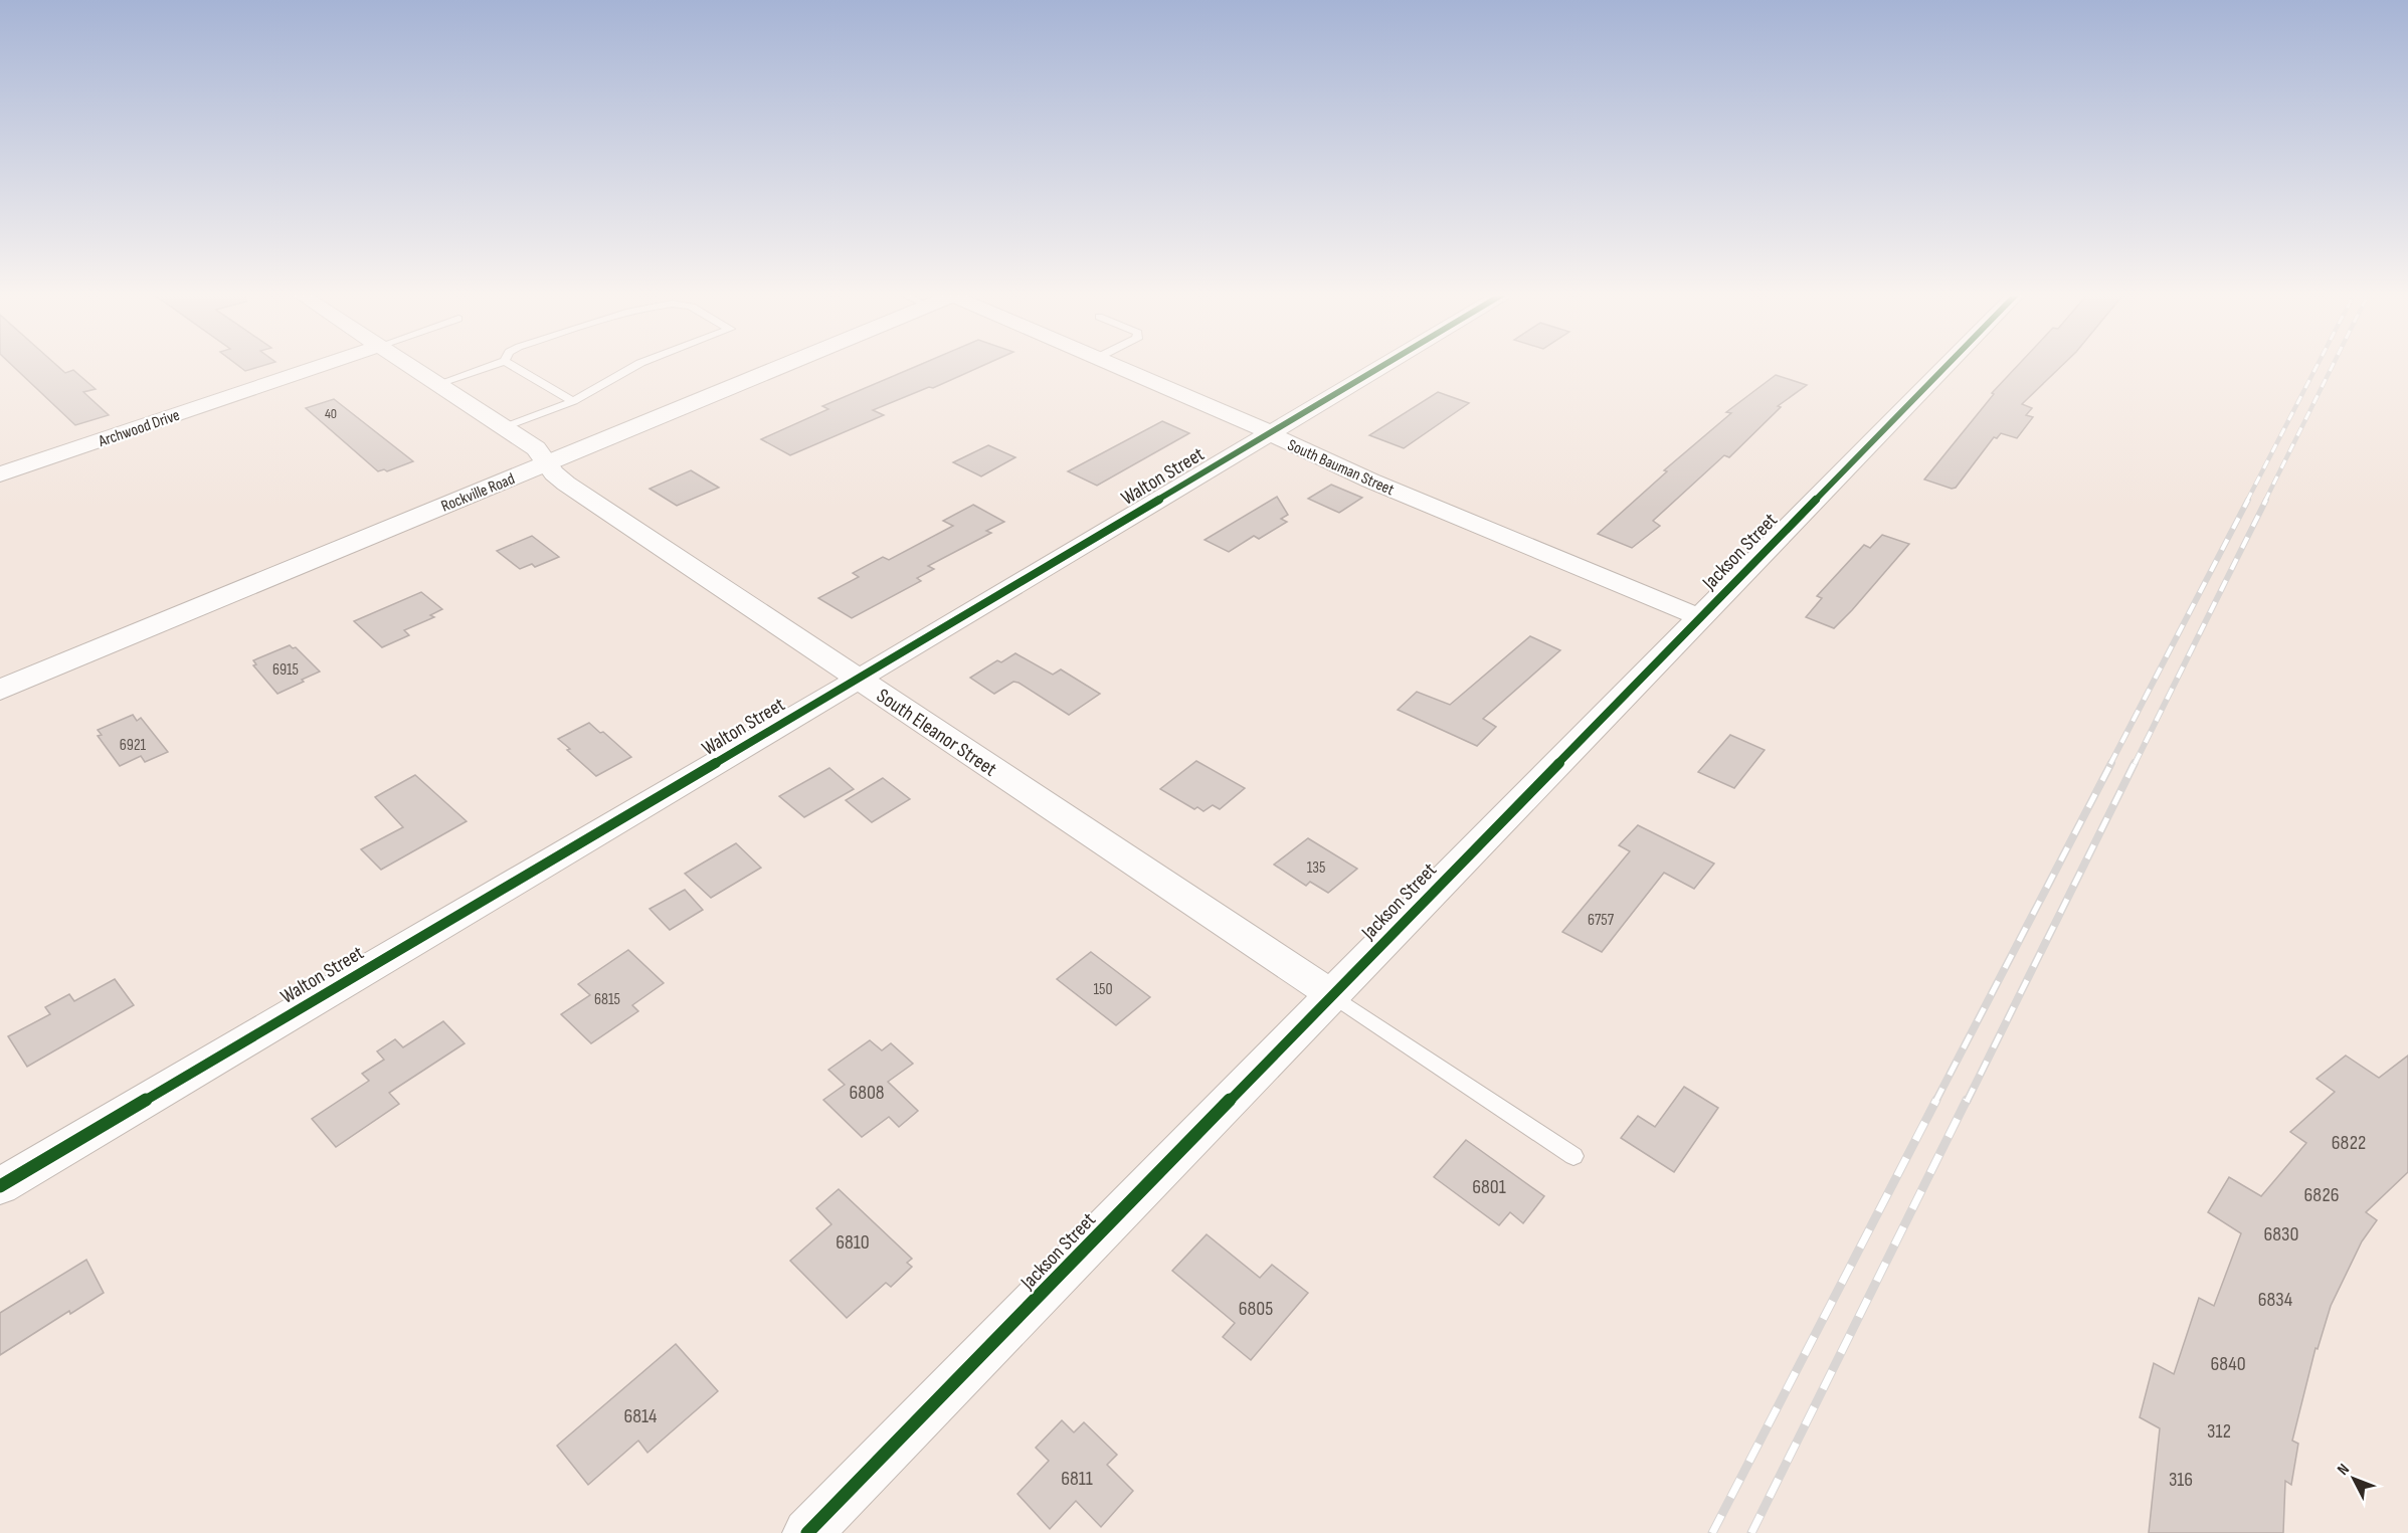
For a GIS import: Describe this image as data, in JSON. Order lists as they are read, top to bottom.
{
  "streets": {
    "main road": ["Rockville Road"],
    "street": [
      "Archwood Drive",
      "South Bauman Street",
      "Walton Street",
      "Jackson Street",
      "South Eleanor Street"
    ]
  },
  "crossings": [
    ["South Bauman Street", "Walton Street"],
    ["South Bauman Street", "Jackson Street"],
    ["Walton Street", "South Eleanor Street"],
    ["Rockville Road", "South Eleanor Street"],
    ["Jackson Street", "South Eleanor Street"]
  ],
  "house_numbers": [
    "40",
    "6915",
    "6921",
    "135",
    "6757",
    "150",
    "6815",
    "6808",
    "6822",
    "6801",
    "6826",
    "6830",
    "6810",
    "6834",
    "6805",
    "6840",
    "6814",
    "312",
    "6811",
    "316"
  ],
  "north": "top left"
}
